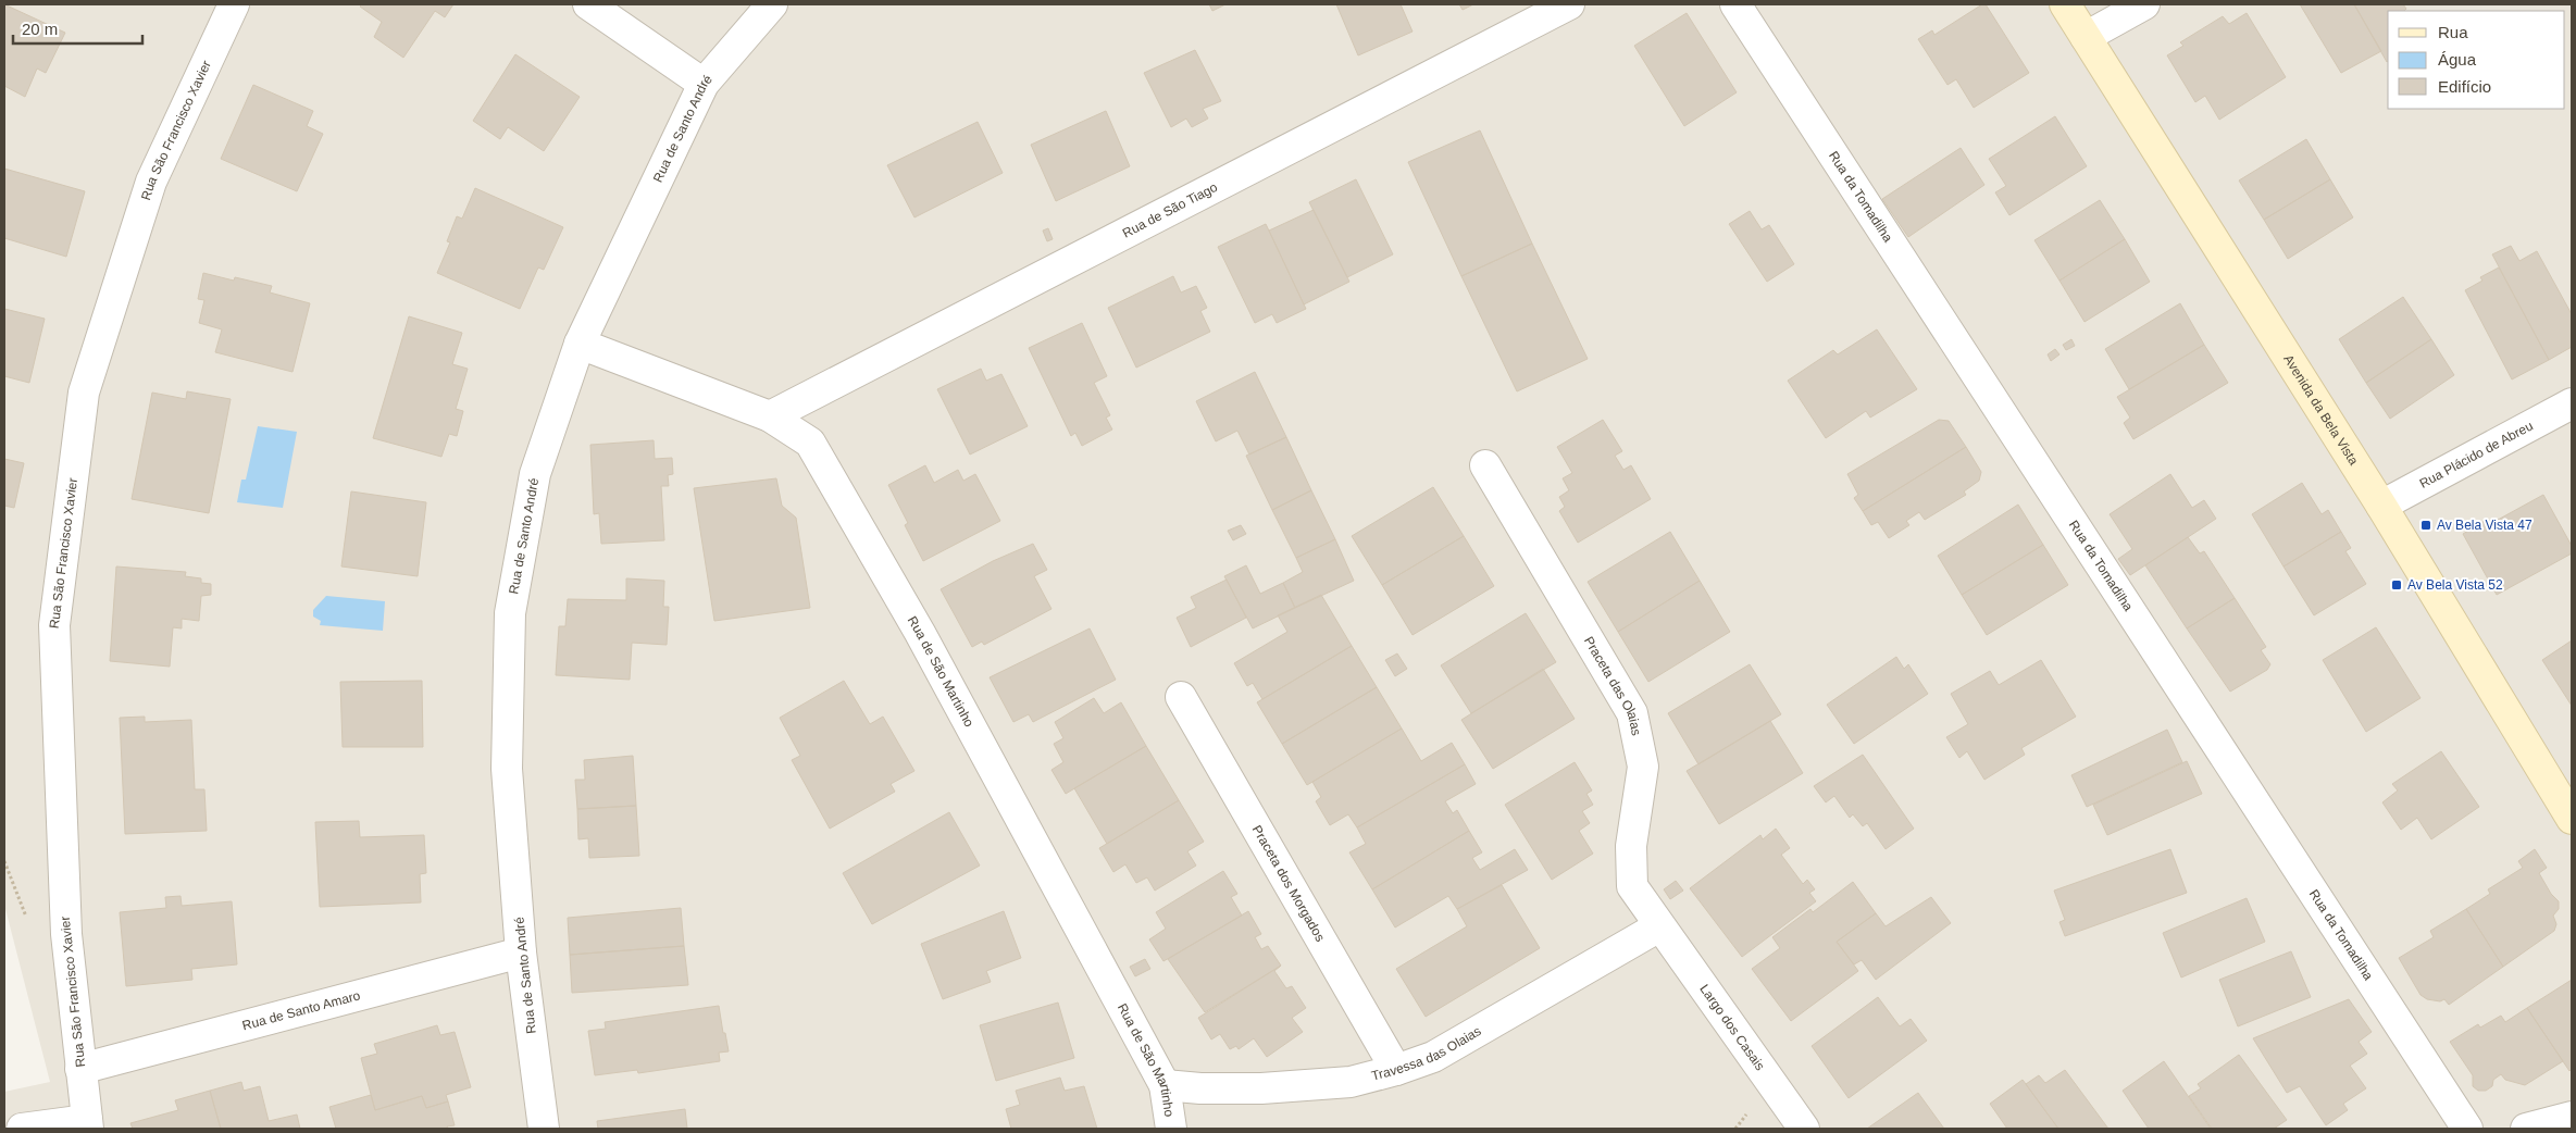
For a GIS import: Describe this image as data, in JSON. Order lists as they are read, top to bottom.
{
  "streets": {
    "street": [
      "Rua São Francisco Xavier",
      "Rua de Santo André",
      "Rua da Tomadilha",
      "Rua de São Tiago",
      "Avenida da Bela Vista",
      "Rua Plácido de Abreu",
      "Rua de São Martinho",
      "Praceta das Olaias",
      "Praceta dos Morgados",
      "Rua de Santo Amaro",
      "Largo dos Casais",
      "Travessa das Olaias"
    ]
  },
  "crossings": [
    ["Rua São Francisco Xavier", "Rua de Santo Amaro"],
    ["Rua de Santo André", "Rua de São Martinho"],
    ["Rua de Santo André", "Rua de Santo Amaro"],
    ["Rua de São Tiago", "Rua de São Martinho"],
    ["Avenida da Bela Vista", "Rua Plácido de Abreu"],
    ["Rua de São Martinho", "Travessa das Olaias"],
    ["Praceta das Olaias", "Largo dos Casais"],
    ["Praceta das Olaias", "Travessa das Olaias"],
    ["Praceta dos Morgados", "Travessa das Olaias"],
    ["Largo dos Casais", "Travessa das Olaias"]
  ],
  "places": {
    "transit": ["Av Bela Vista 47", "Av Bela Vista 52"]
  },
  "legend": ["Rua", "Água", "Edifício"],
  "scale_bar": "20 m"
}
